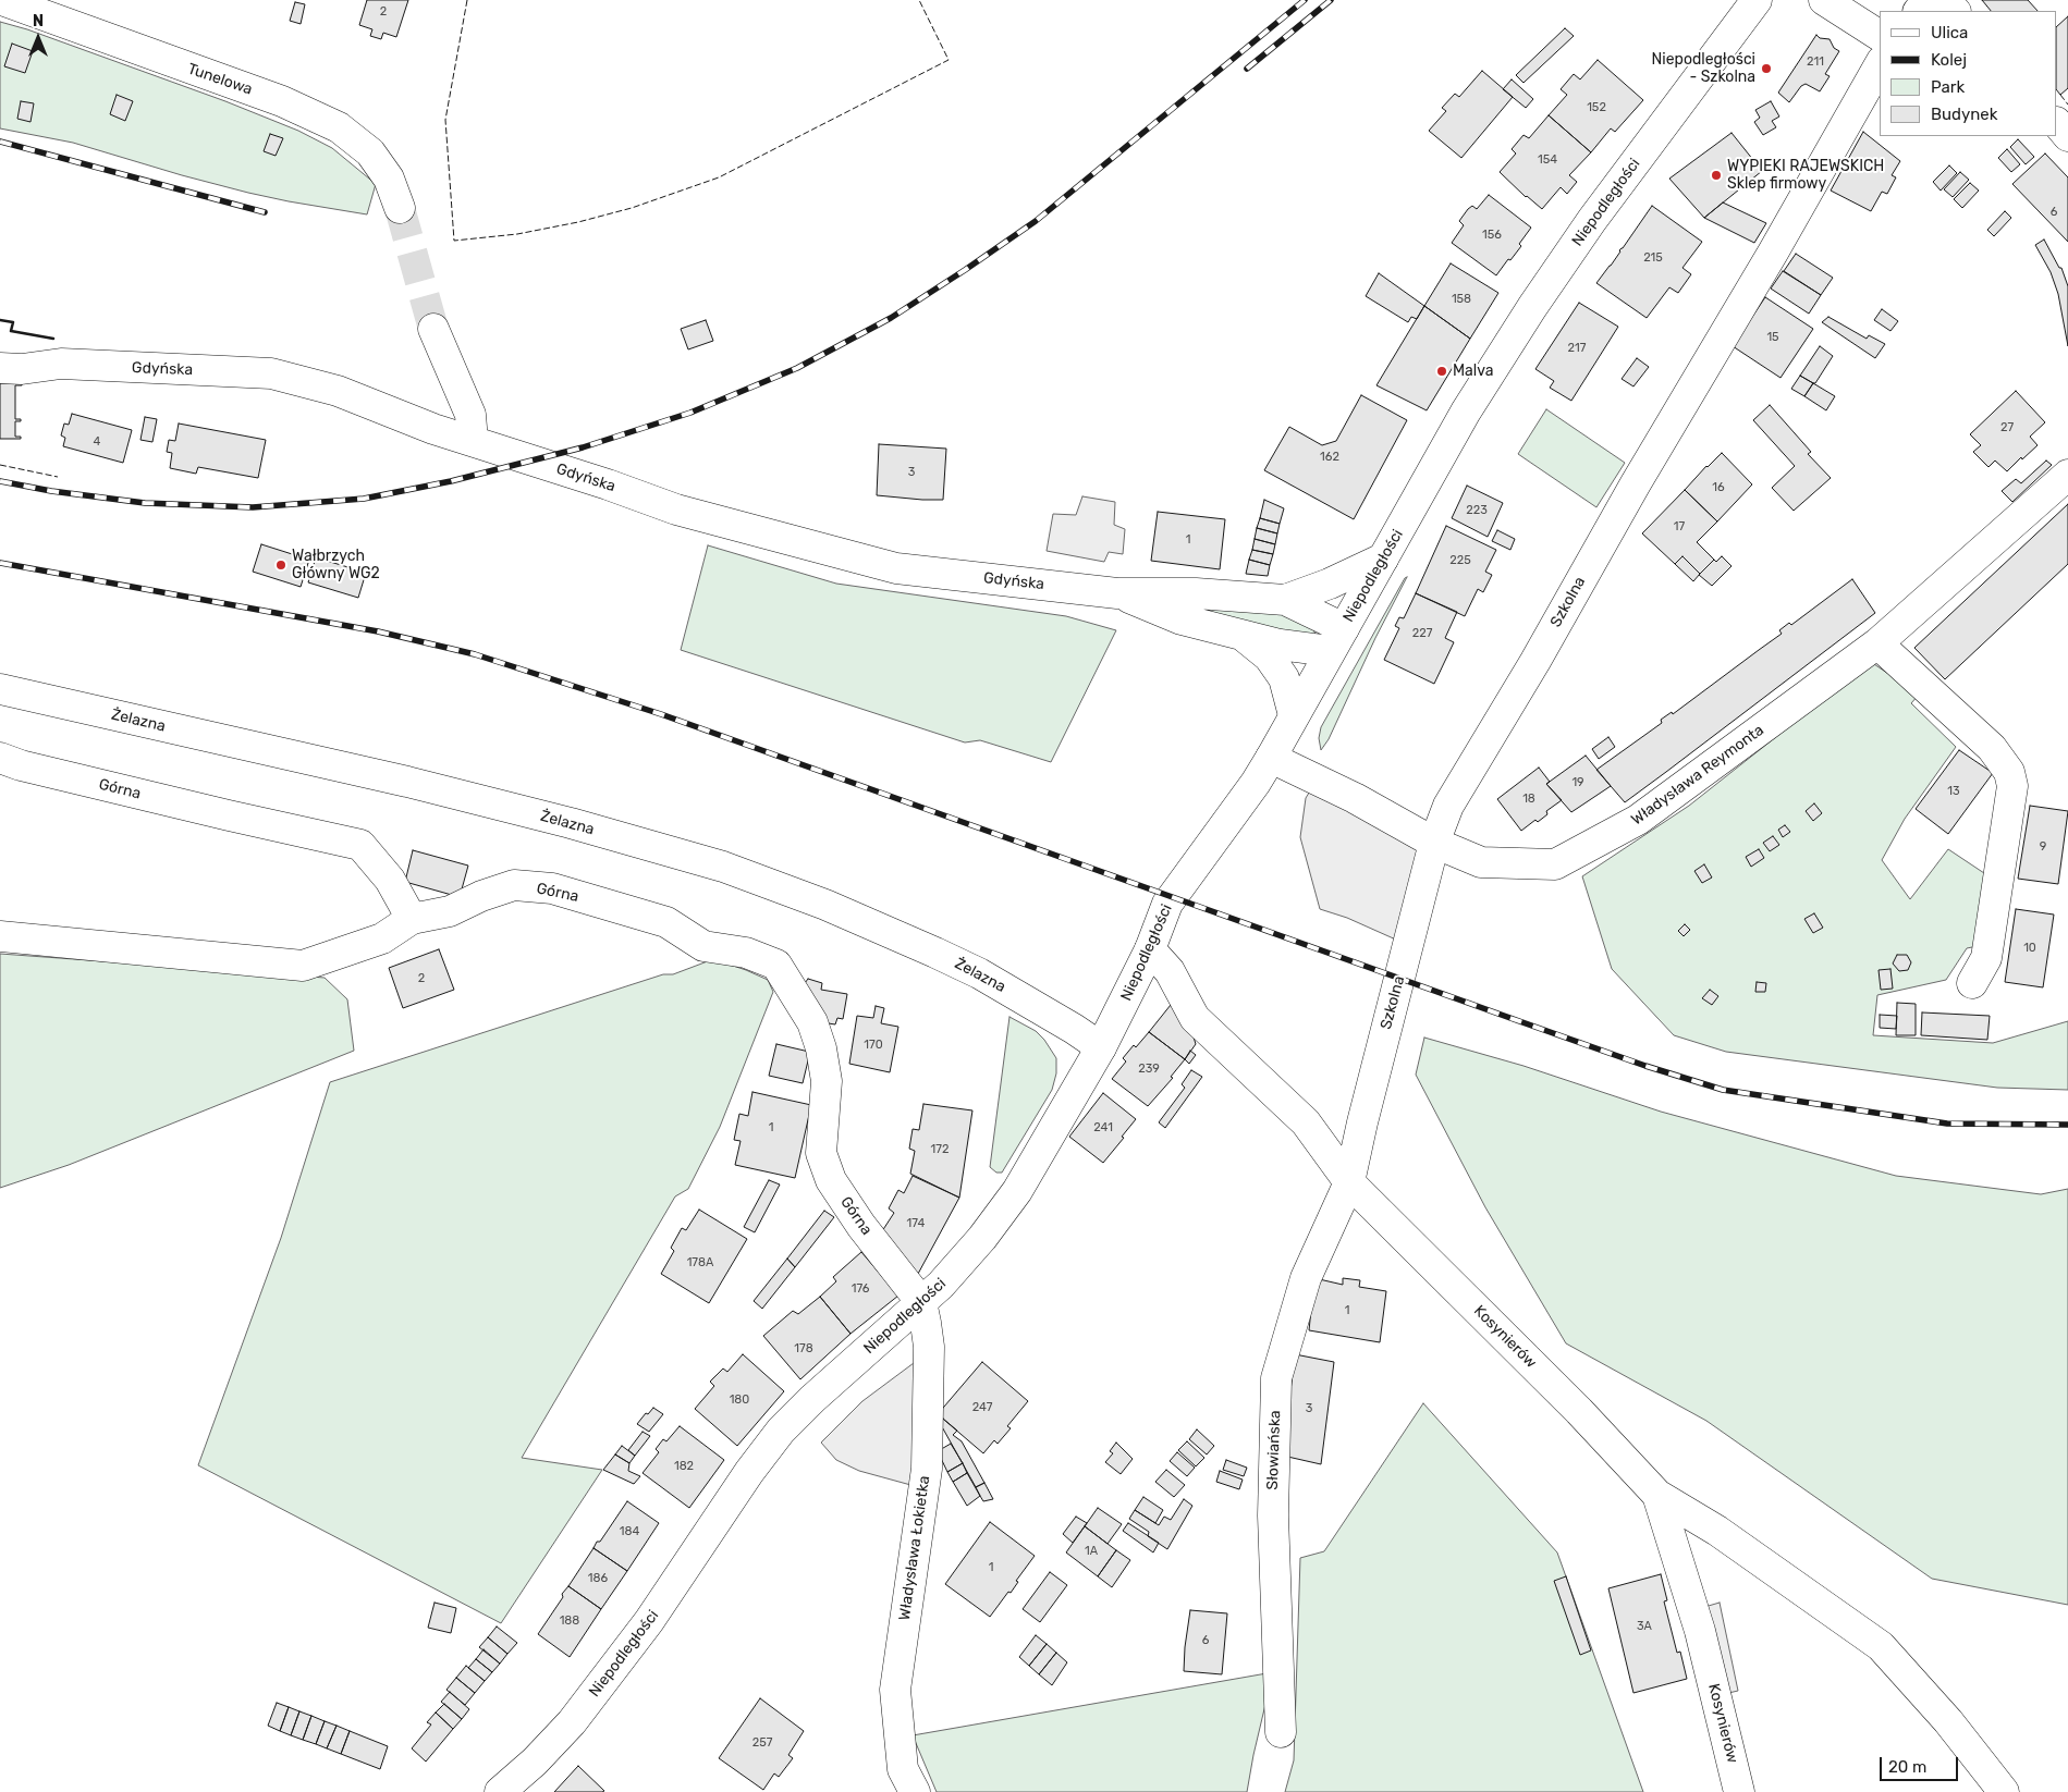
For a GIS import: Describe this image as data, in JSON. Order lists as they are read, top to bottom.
{
  "streets": {
    "street": [
      "Tunelowa",
      "Niepodległości",
      "Gdyńska",
      "Szkolna",
      "Żelazna",
      "Władysława Reymonta",
      "Górna",
      "Kosynierów",
      "Słowiańska",
      "Władysława Łokietka"
    ]
  },
  "crossings": [
    ["Niepodległości", "Gdyńska"],
    ["Niepodległości", "Żelazna"],
    ["Niepodległości", "Władysława Reymonta"],
    ["Niepodległości", "Górna"],
    ["Niepodległości", "Kosynierów"],
    ["Niepodległości", "Władysława Łokietka"],
    ["Szkolna", "Władysława Reymonta"],
    ["Szkolna", "Kosynierów"],
    ["Szkolna", "Słowiańska"],
    ["Górna", "Władysława Łokietka"],
    ["Kosynierów", "Słowiańska"]
  ],
  "places": [
    "Niepodległości - Szkolna",
    "WYPIEKI RAJEWSKICH Sklep firmowy",
    "Malva",
    "Wałbrzych Główny WG2"
  ],
  "house_numbers": [
    "2",
    "211",
    "152",
    "154",
    "6",
    "156",
    "215",
    "158",
    "15",
    "217",
    "27",
    "4",
    "162",
    "3",
    "16",
    "223",
    "17",
    "1",
    "225",
    "227",
    "19",
    "13",
    "18",
    "9",
    "10",
    "2",
    "170",
    "239",
    "1",
    "241",
    "172",
    "174",
    "178A",
    "176",
    "1",
    "178",
    "180",
    "247",
    "3",
    "182",
    "184",
    "1A",
    "1",
    "186",
    "188",
    "3A",
    "6",
    "257"
  ],
  "legend": [
    "Ulica",
    "Kolej",
    "Park",
    "Budynek"
  ],
  "scale_bar": "20 m",
  "north": "top"
}
